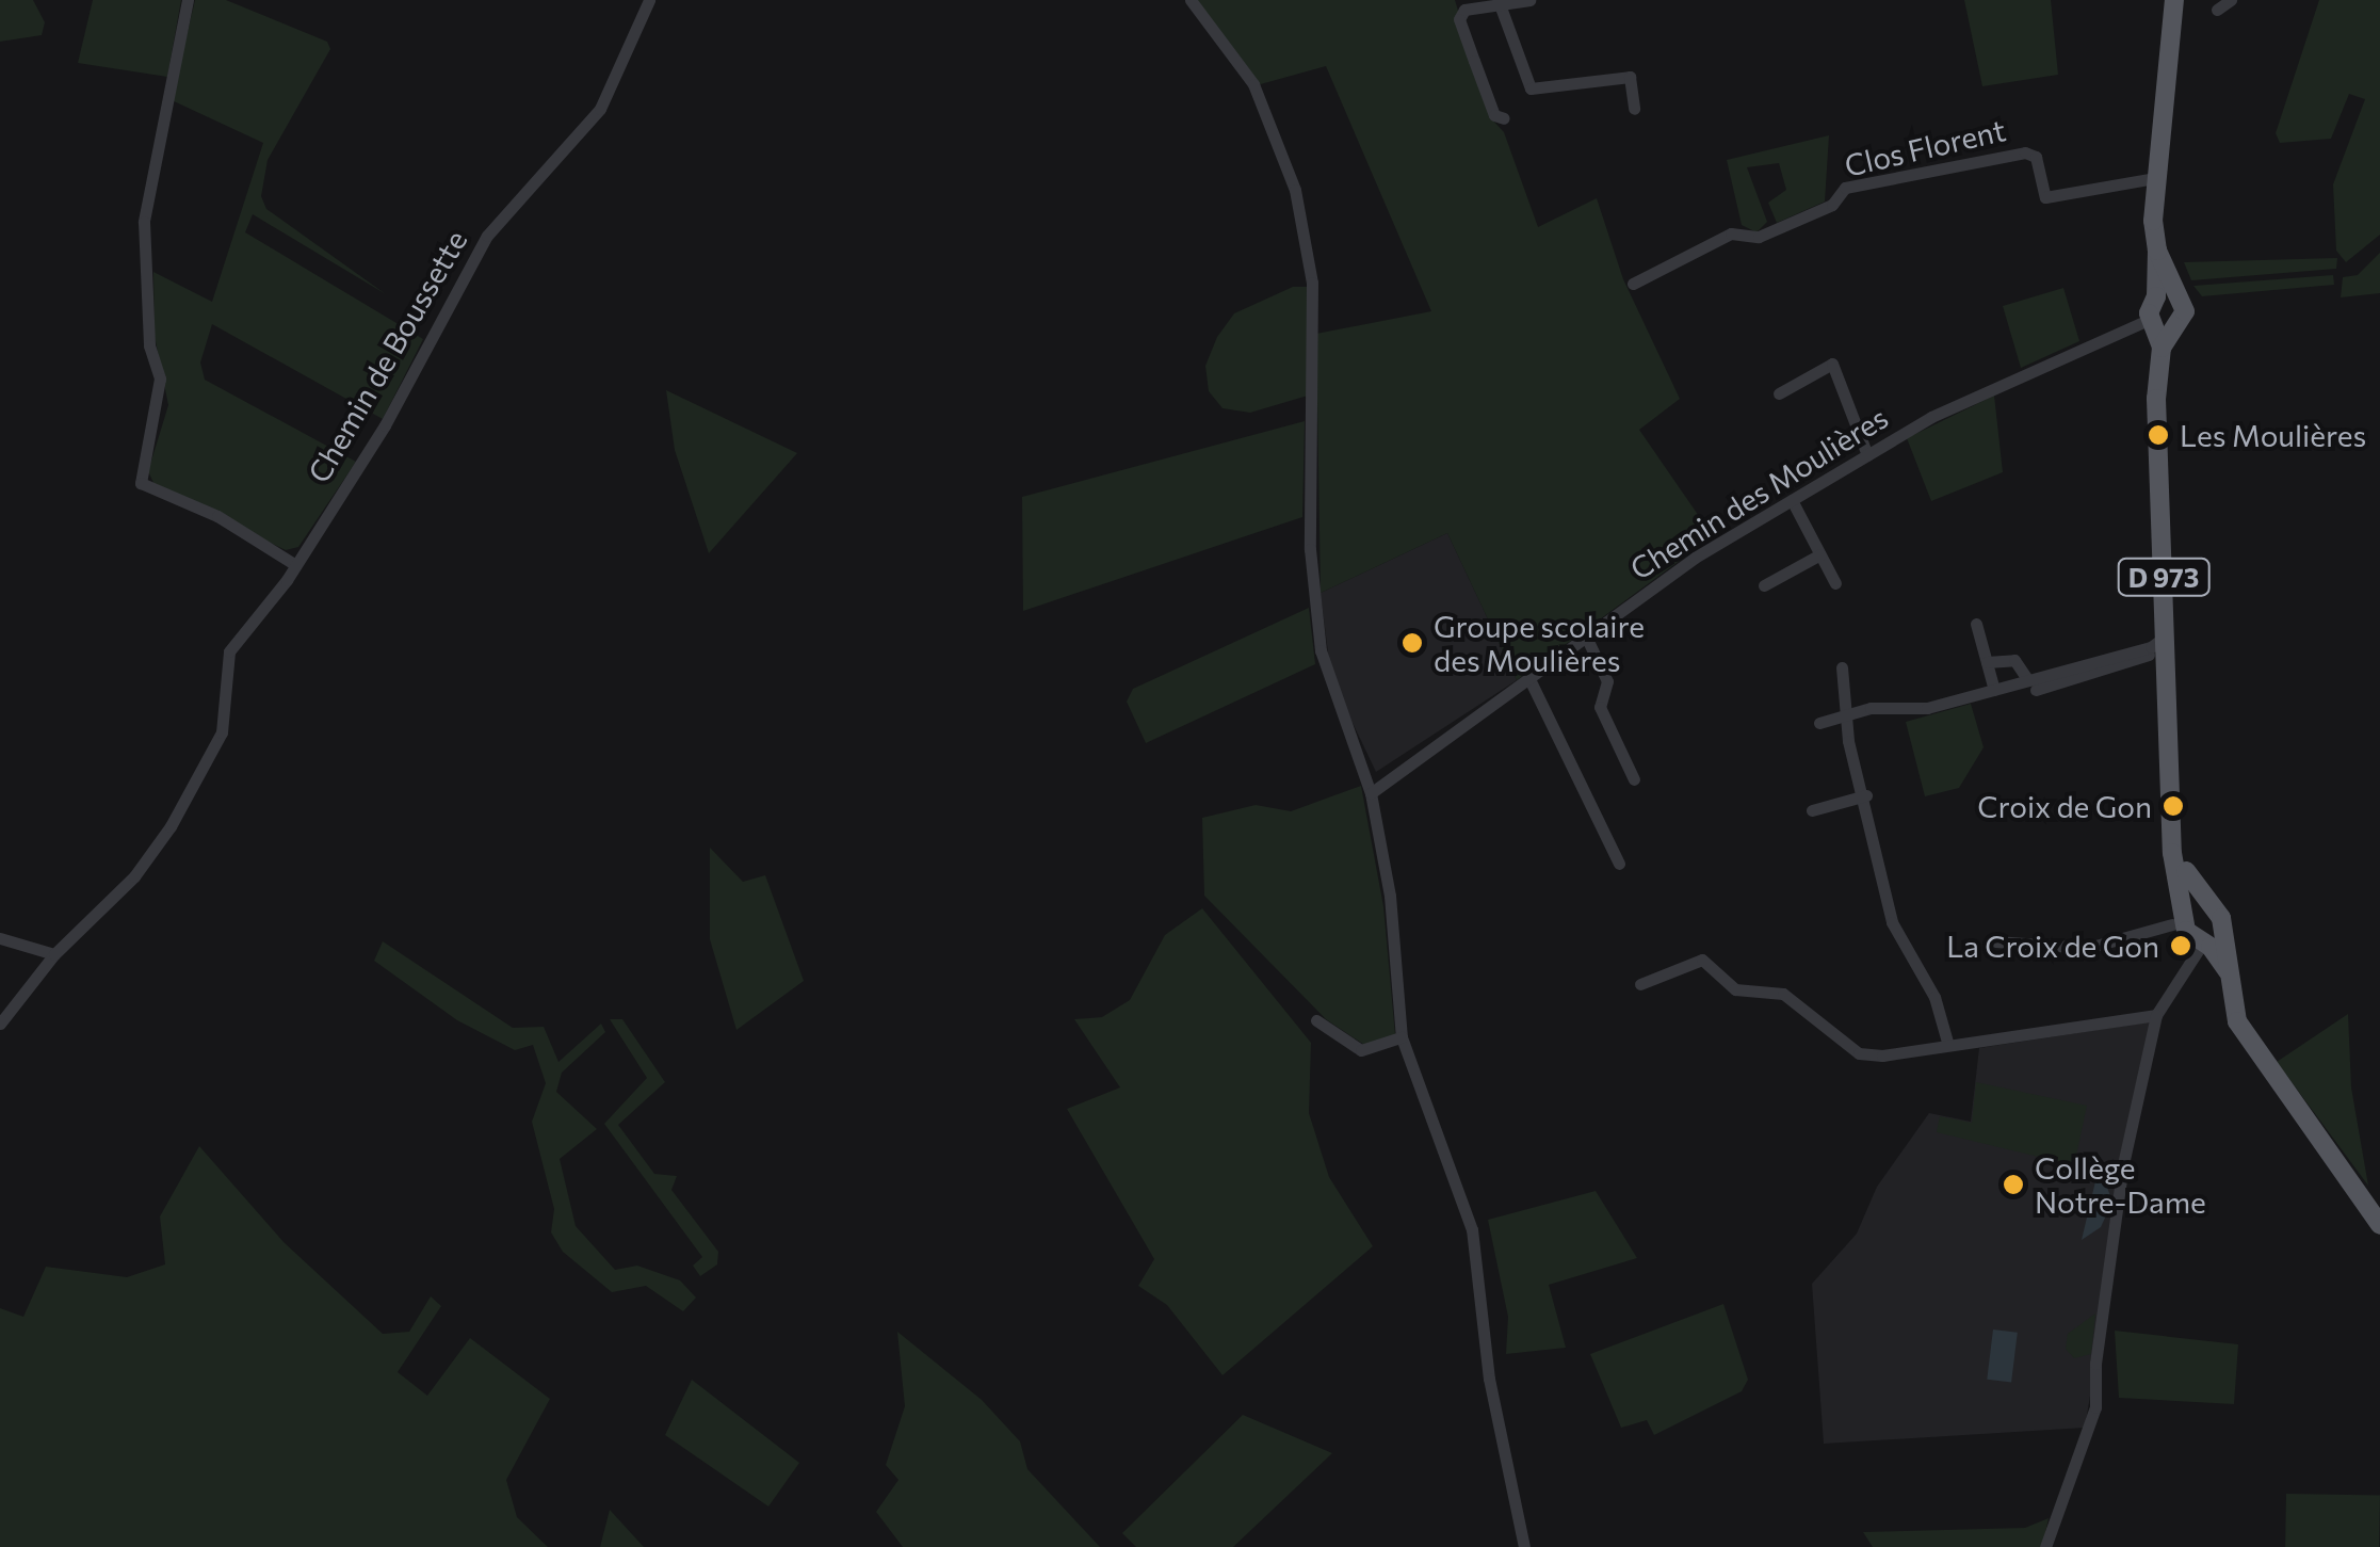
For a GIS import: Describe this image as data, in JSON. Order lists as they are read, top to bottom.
{
  "streets": {
    "main road": ["D 973"],
    "street": ["Clos Florent", "Chemin de Boussette", "Chemin des Moulières"]
  },
  "crossings": [
    ["Chemin des Moulières", "D 973"]
  ],
  "places": [
    "Les Moulières",
    "Groupe scolaire des Moulières",
    "Croix de Gon",
    "La Croix de Gon",
    "Collège Notre-Dame"
  ]
}
